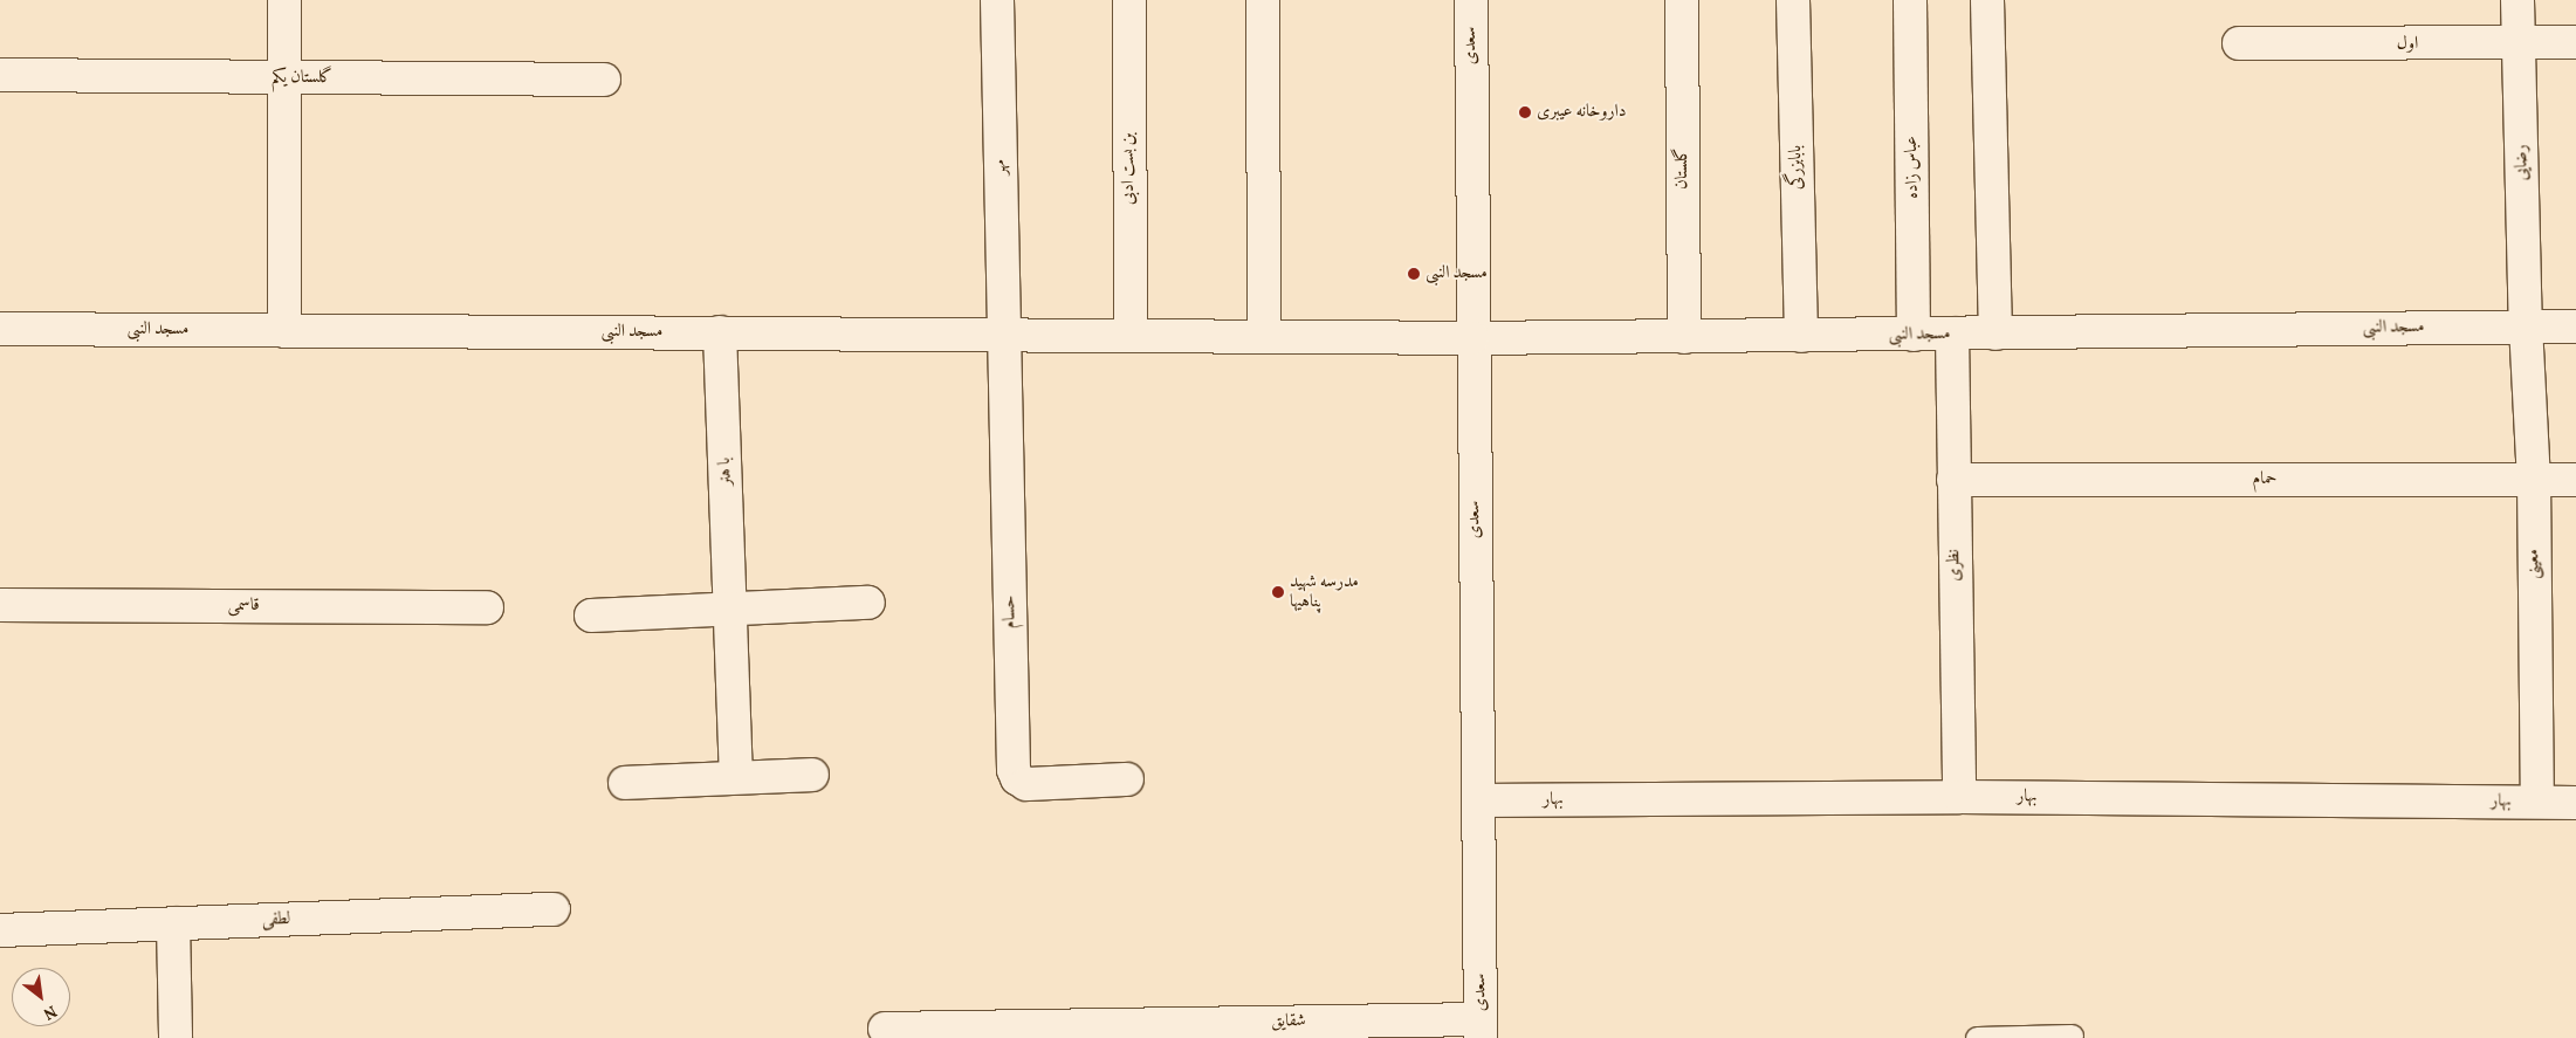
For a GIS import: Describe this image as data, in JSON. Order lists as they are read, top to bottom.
{
  "streets": {
    "street": [
      "اول",
      "سعدی",
      "گلستان یکم",
      "رضایی",
      "مهر",
      "بابابزرگی",
      "عباس زاده",
      "بن بست ادبی",
      "گلستان",
      "مسجد النبی",
      "با هنر",
      "حمام",
      "معینی",
      "نظری",
      "قاسمی",
      "حسام",
      "بهار",
      "لطفی",
      "شقایق"
    ]
  },
  "crossings": [
    ["اول", "رضایی"],
    ["سعدی", "مسجد النبی"],
    ["سعدی", "بهار"],
    ["سعدی", "شقایق"],
    ["رضایی", "مسجد النبی"],
    ["رضایی", "معینی"],
    ["مهر", "مسجد النبی"],
    ["مهر", "حسام"],
    ["بابابزرگی", "مسجد النبی"],
    ["عباس زاده", "مسجد النبی"],
    ["بن بست ادبی", "مسجد النبی"],
    ["گلستان", "مسجد النبی"],
    ["مسجد النبی", "با هنر"],
    ["مسجد النبی", "معینی"],
    ["مسجد النبی", "نظری"],
    ["مسجد النبی", "حسام"],
    ["حمام", "معینی"],
    ["حمام", "نظری"],
    ["معینی", "بهار"],
    ["نظری", "بهار"]
  ],
  "places": ["داروخانه عیبری", "مسجد النبی", "مدرسه شهید پناهیها"],
  "north": "bottom right"
}
